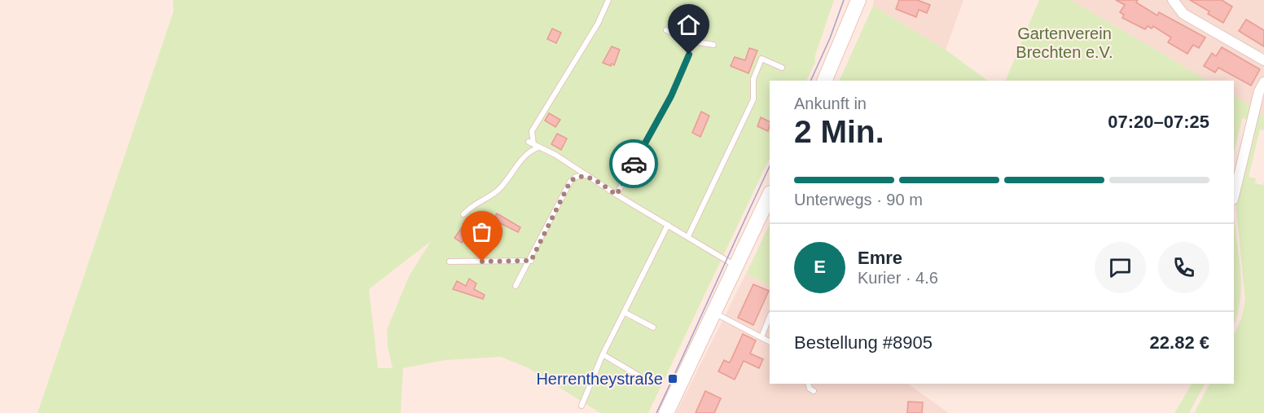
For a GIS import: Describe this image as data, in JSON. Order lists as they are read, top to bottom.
{
  "parks": ["Gartenverein Brechten e.V."],
  "places": {
    "transit": ["Herrentheystraße"]
  },
  "page": {
    "heading": ["2 Min.", "Ankunft in", "07:20–07:25"],
    "panel": [
      "Emre",
      "Kurier · 4.6",
      "Bestellung #8905",
      "22.82 €"
    ],
    "bar": "Unterwegs · 90 m",
    "round": "E"
  }
}
